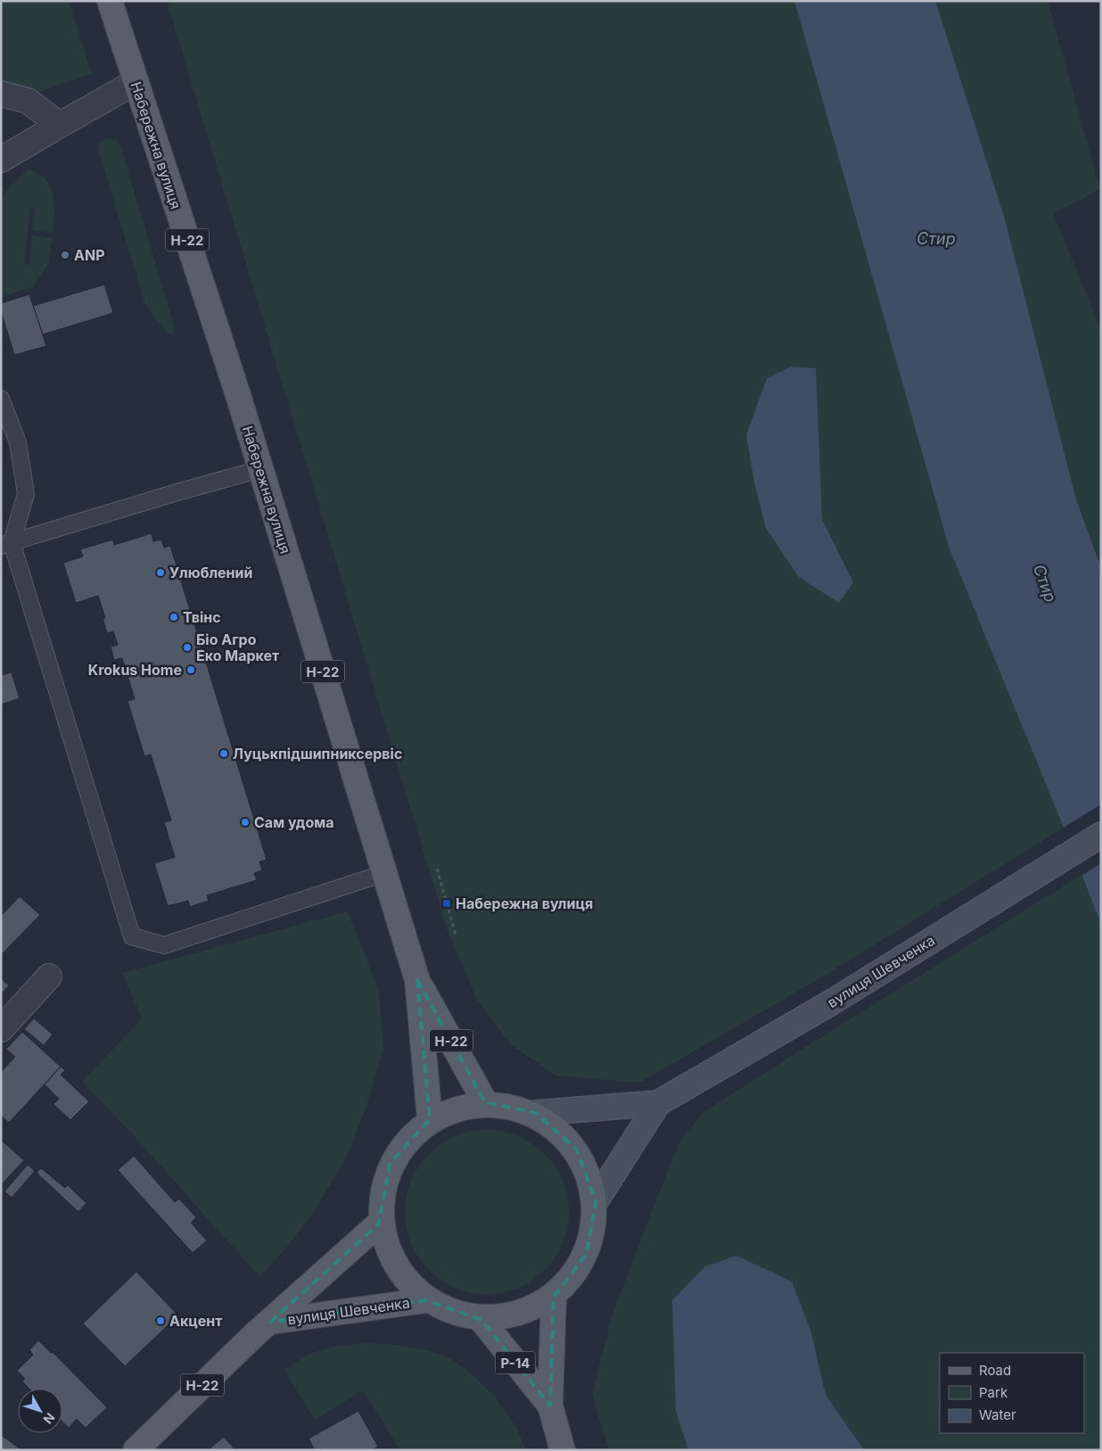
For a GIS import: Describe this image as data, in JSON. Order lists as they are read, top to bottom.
{
  "streets": {
    "main road": [
      "Набережна вулиця",
      "Н-22",
      "вулиця Шевченка",
      "Р-14"
    ]
  },
  "water": ["Стир"],
  "places": {
    "other": [
      "ANP",
      "Улюблений",
      "Твінс",
      "Біо Агро Еко Маркет",
      "Krokus Home",
      "Луцькпідшипниксервіс",
      "Сам удома",
      "Акцент"
    ],
    "transit": ["Набережна вулиця"]
  },
  "legend": ["Road", "Park", "Water"],
  "north": "bottom right"
}
